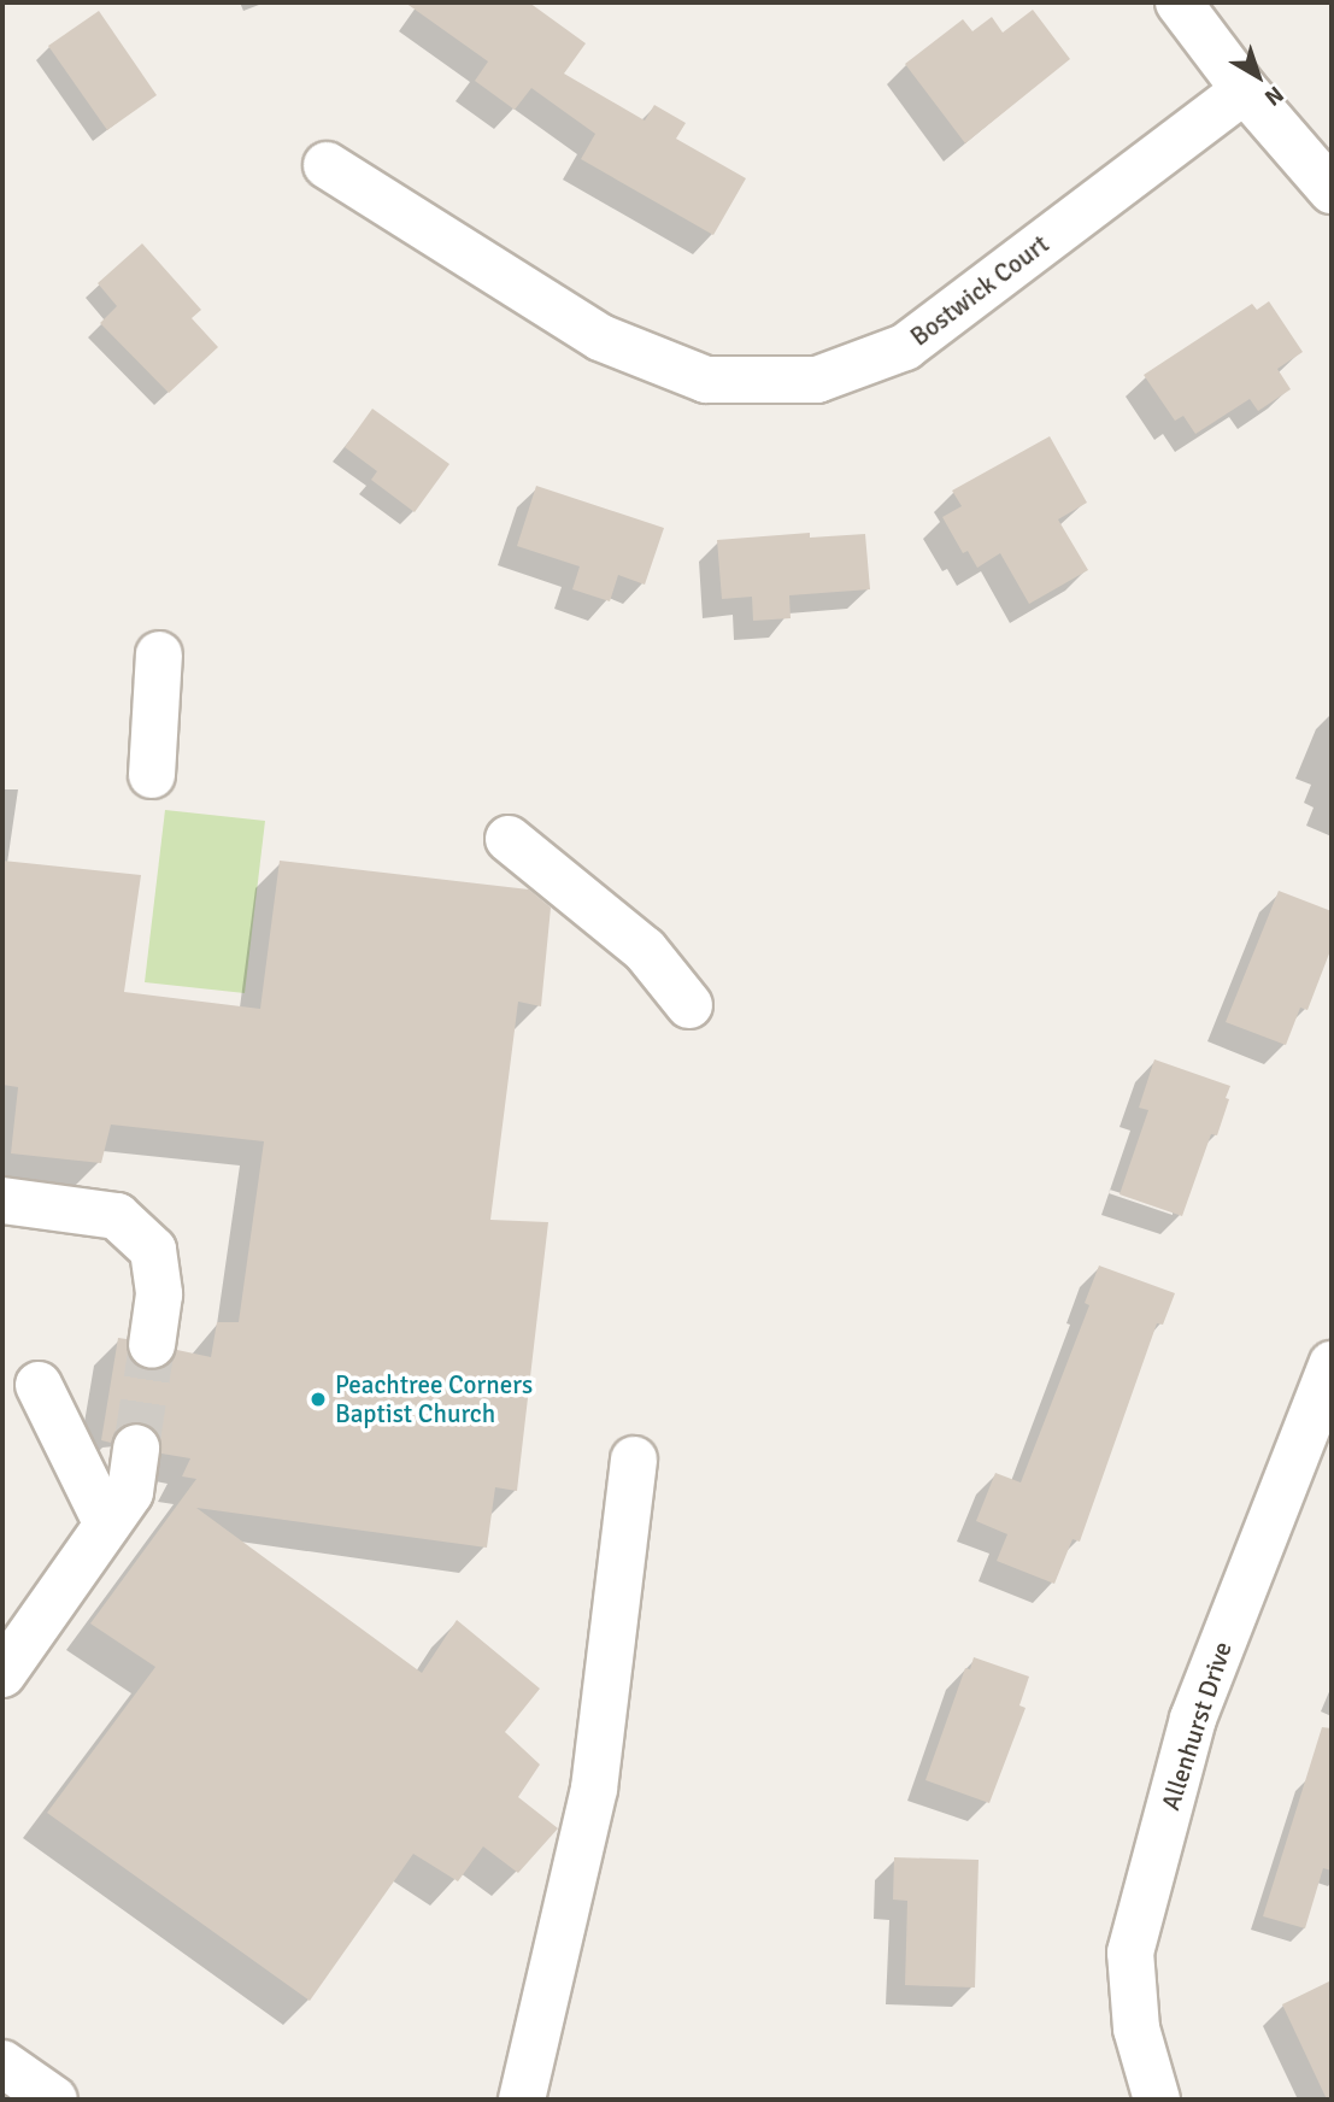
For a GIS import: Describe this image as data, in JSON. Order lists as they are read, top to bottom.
{
  "streets": {
    "street": ["Bostwick Court", "Allenhurst Drive"]
  },
  "places": ["Peachtree Corners Baptist Church"],
  "north": "bottom right"
}
